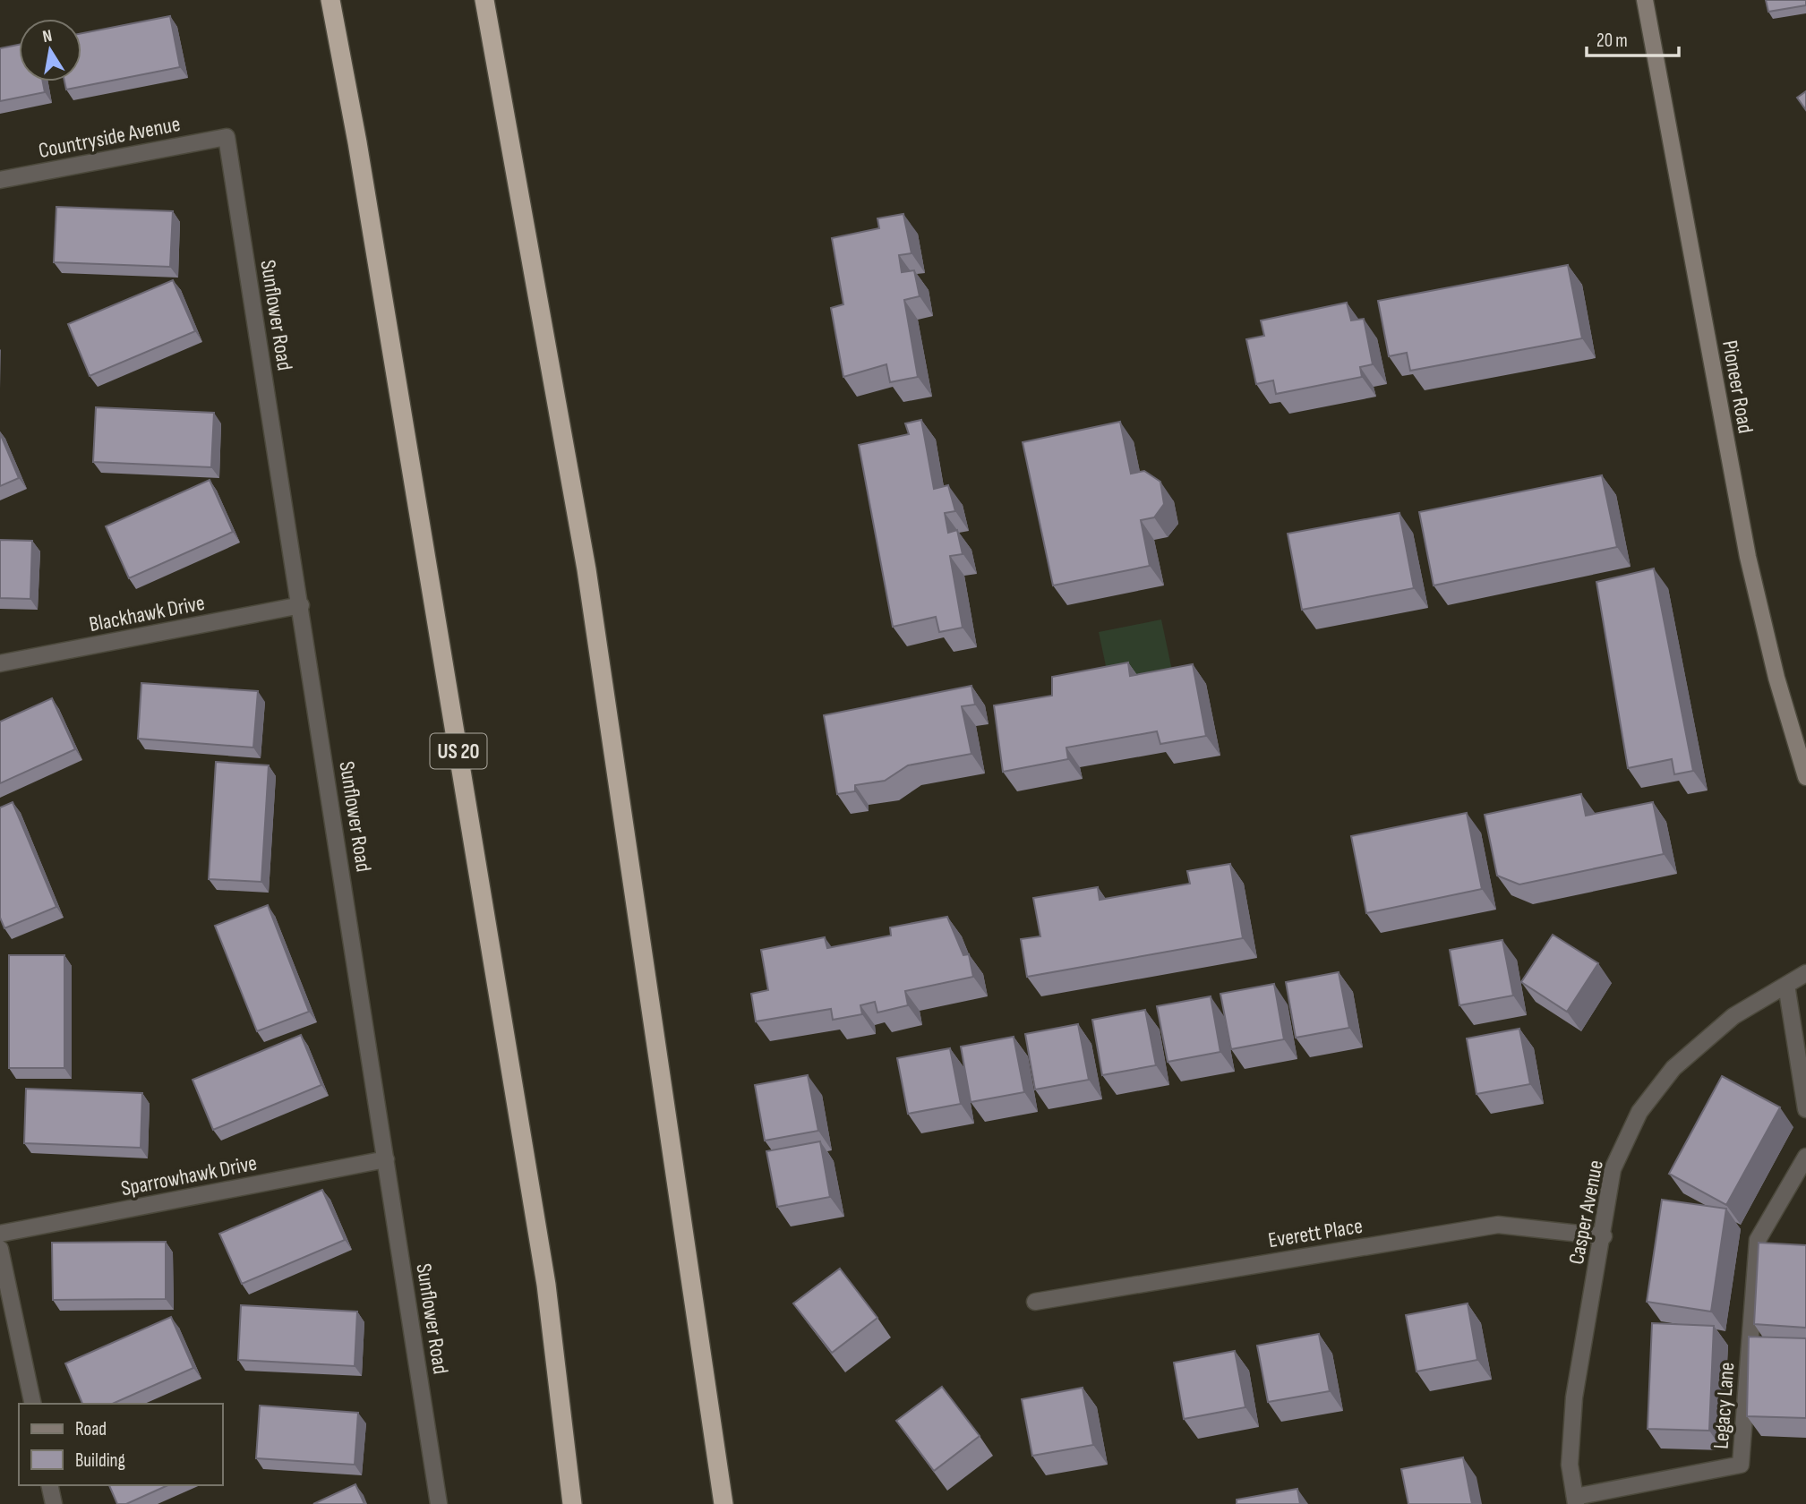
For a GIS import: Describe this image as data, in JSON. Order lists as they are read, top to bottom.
{
  "streets": {
    "highway": ["US 20"],
    "street": [
      "Countryside Avenue",
      "Sunflower Road",
      "Pioneer Road",
      "Blackhawk Drive",
      "Sparrowhawk Drive",
      "Casper Avenue",
      "Everett Place",
      "Legacy Lane"
    ]
  },
  "crossings": [
    ["Countryside Avenue", "Sunflower Road"],
    ["Sunflower Road", "Blackhawk Drive"],
    ["Sunflower Road", "Sparrowhawk Drive"],
    ["Casper Avenue", "Everett Place"],
    ["Casper Avenue", "Legacy Lane"]
  ],
  "legend": ["Road", "Building"],
  "scale_bar": "20 m",
  "north": "top"
}
